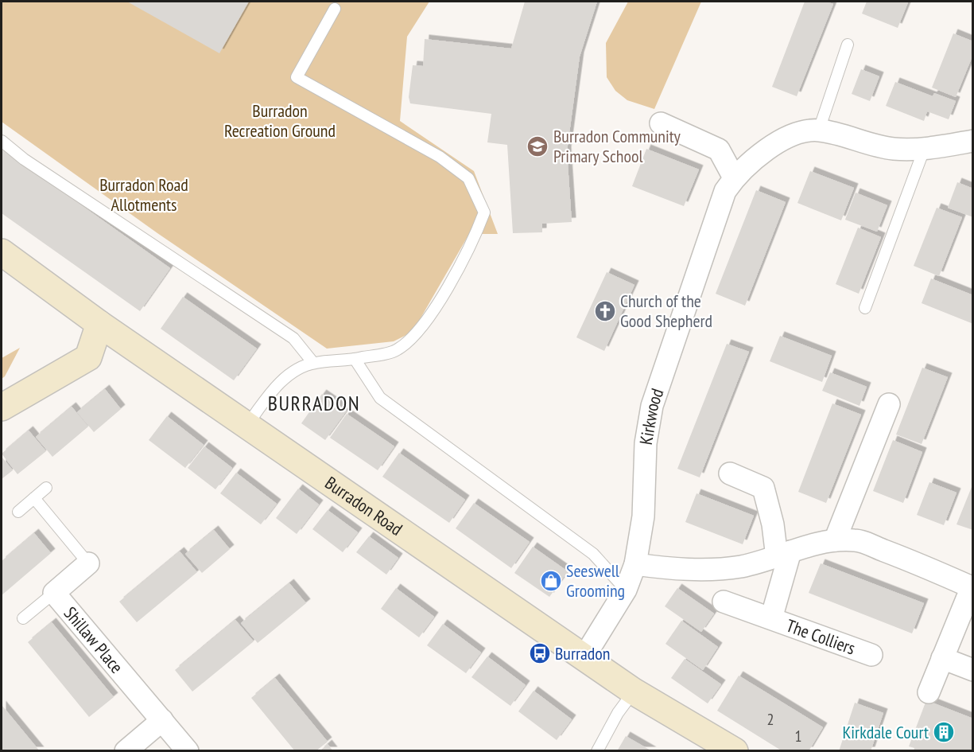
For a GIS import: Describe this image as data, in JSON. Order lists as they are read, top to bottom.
{
  "streets": {
    "main road": ["Burradon Road"],
    "street": ["Kirkwood", "The Colliers", "Shillaw Place"]
  },
  "crossings": [
    ["Kirkwood", "Burradon Road"]
  ],
  "districts": ["BURRADON"],
  "parks": ["Burradon Recreation Ground", "Burradon Road Allotments"],
  "places": {
    "school or university": ["Burradon Community Primary School"],
    "church": ["Church of the Good Shepherd"],
    "shop": ["Seeswell Grooming"],
    "bus stop": ["Burradon"],
    "building": ["Kirkdale Court"]
  },
  "house_numbers": ["2", "1"]
}
